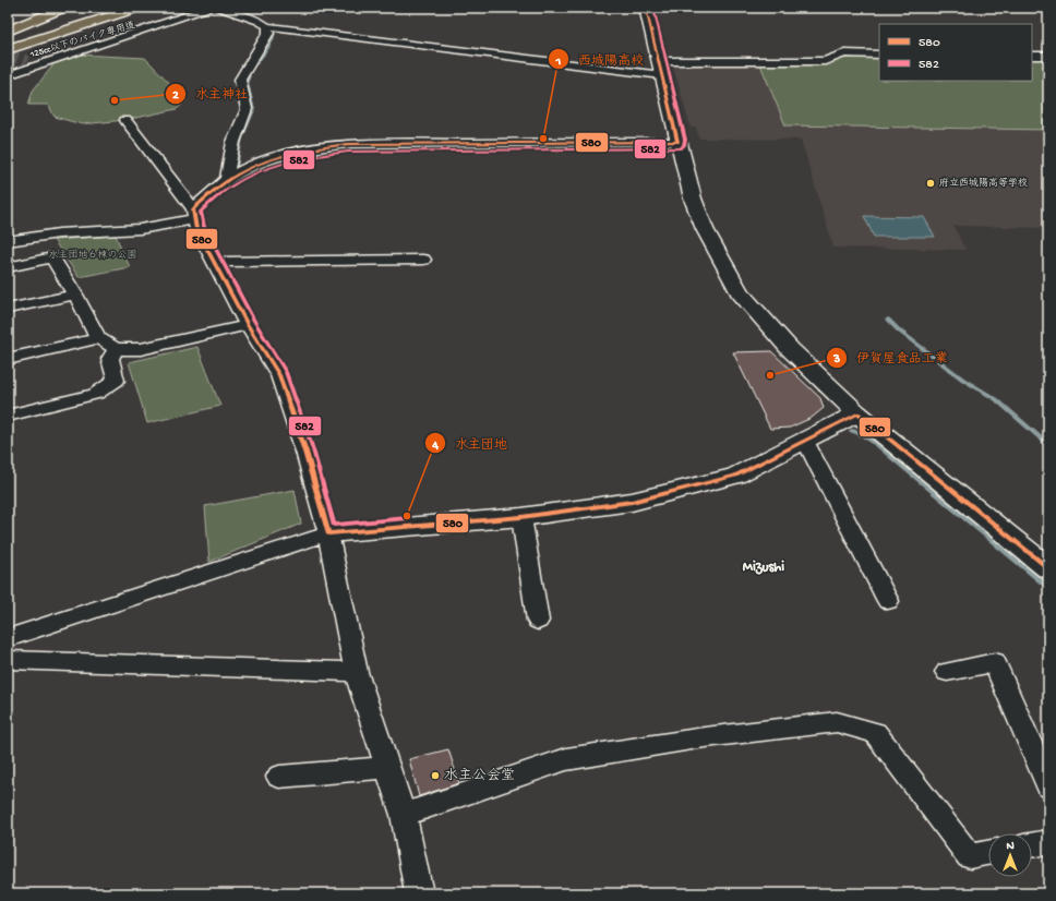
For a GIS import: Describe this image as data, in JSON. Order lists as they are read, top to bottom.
{
  "streets": {
    "street": ["125cc以下のバイク専用道"]
  },
  "districts": ["Mizushi"],
  "parks": ["水主団地６棟の公園"],
  "places": [
    "水主神社",
    "西城陽高校",
    "府立西城陽高等学校",
    "伊賀屋食品工業",
    "水主団地",
    "水主公会堂"
  ],
  "lines": ["transit line 580", "transit line 582"],
  "legend": ["580", "582"],
  "north": "top"
}
